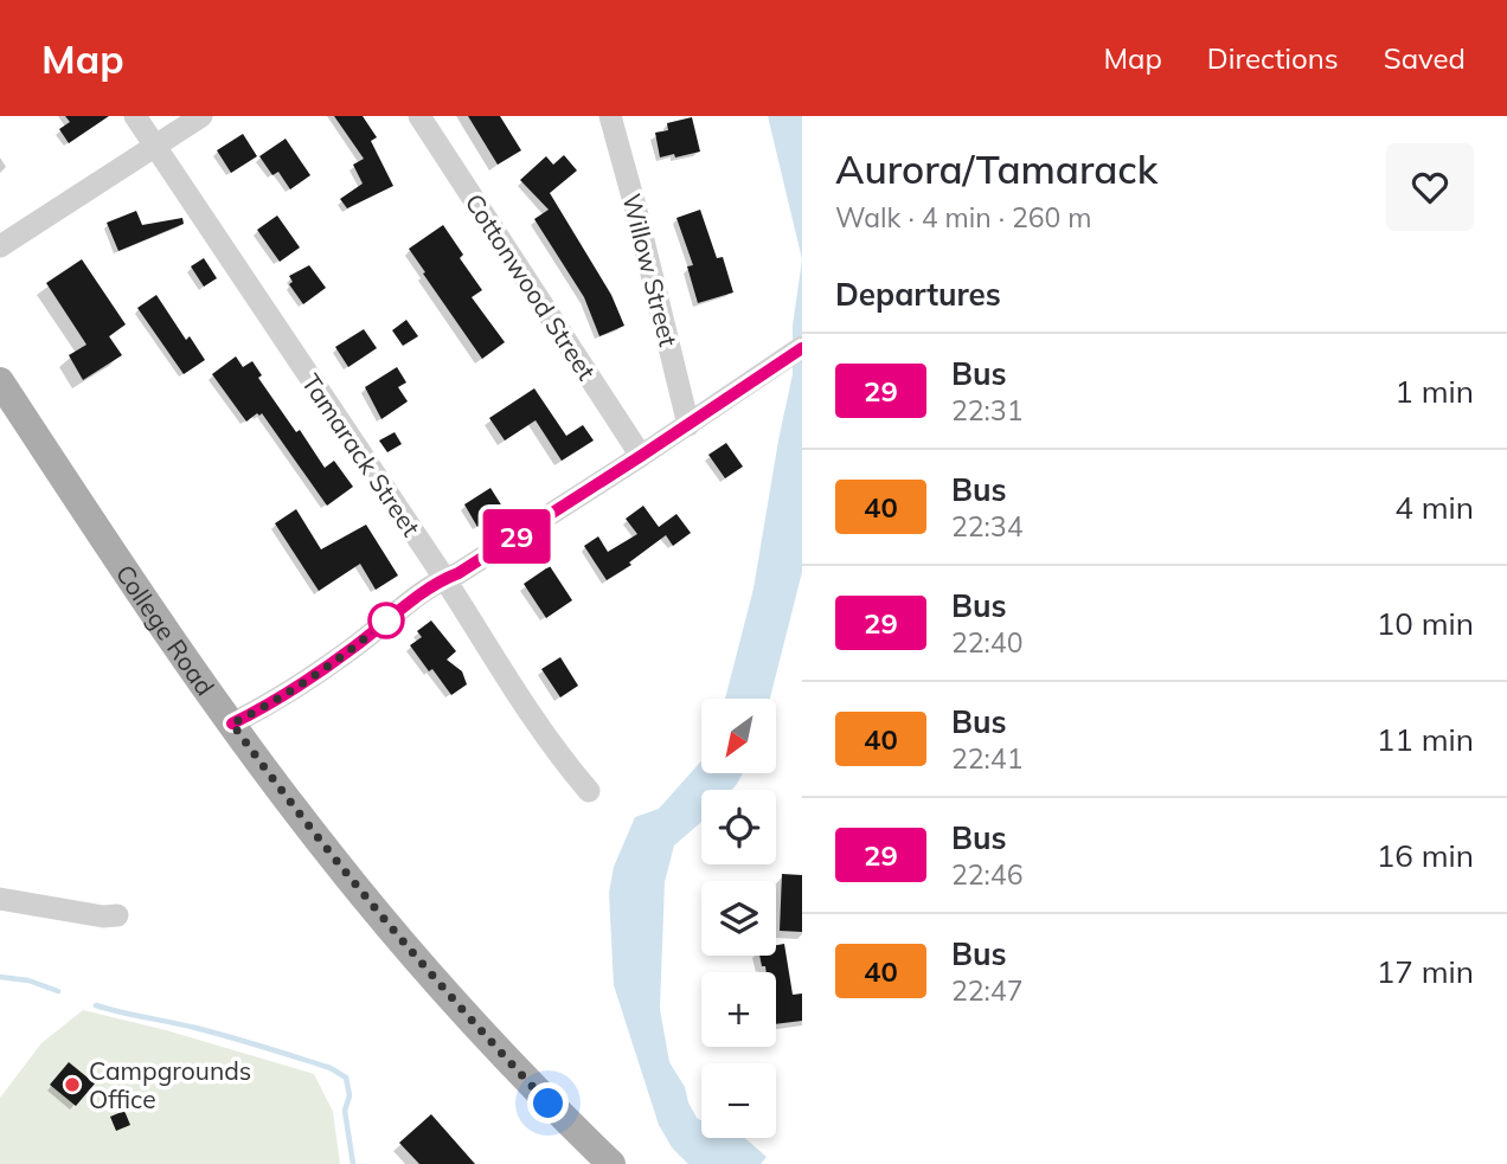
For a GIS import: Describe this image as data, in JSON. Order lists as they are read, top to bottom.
{
  "streets": {
    "main road": ["College Road"],
    "street": ["Willow Street", "Cottonwood Street", "Tamarack Street"]
  },
  "places": ["Campgrounds Office"],
  "lines": ["bus line 29"],
  "north": "bottom left",
  "page": {
    "header": "Map",
    "nav": ["Map", "Directions", "Saved"],
    "on_map": "29",
    "heading": [
      ["Aurora/Tamarack", "Walk · 4 min · 260 m"],
      "Departures"
    ],
    "list": [
      {
        "mark": "29",
        "name": "Bus",
        "note": "22:31",
        "value": "1 min"
      },
      {
        "mark": "40",
        "name": "Bus",
        "note": "22:34",
        "value": "4 min"
      },
      {
        "mark": "29",
        "name": "Bus",
        "note": "22:40",
        "value": "10 min"
      },
      {
        "mark": "40",
        "name": "Bus",
        "note": "22:41",
        "value": "11 min"
      },
      {
        "mark": "29",
        "name": "Bus",
        "note": "22:46",
        "value": "16 min"
      },
      {
        "mark": "40",
        "name": "Bus",
        "note": "22:47",
        "value": "17 min"
      }
    ],
    "map_buttons": ["+", "−"]
  }
}
